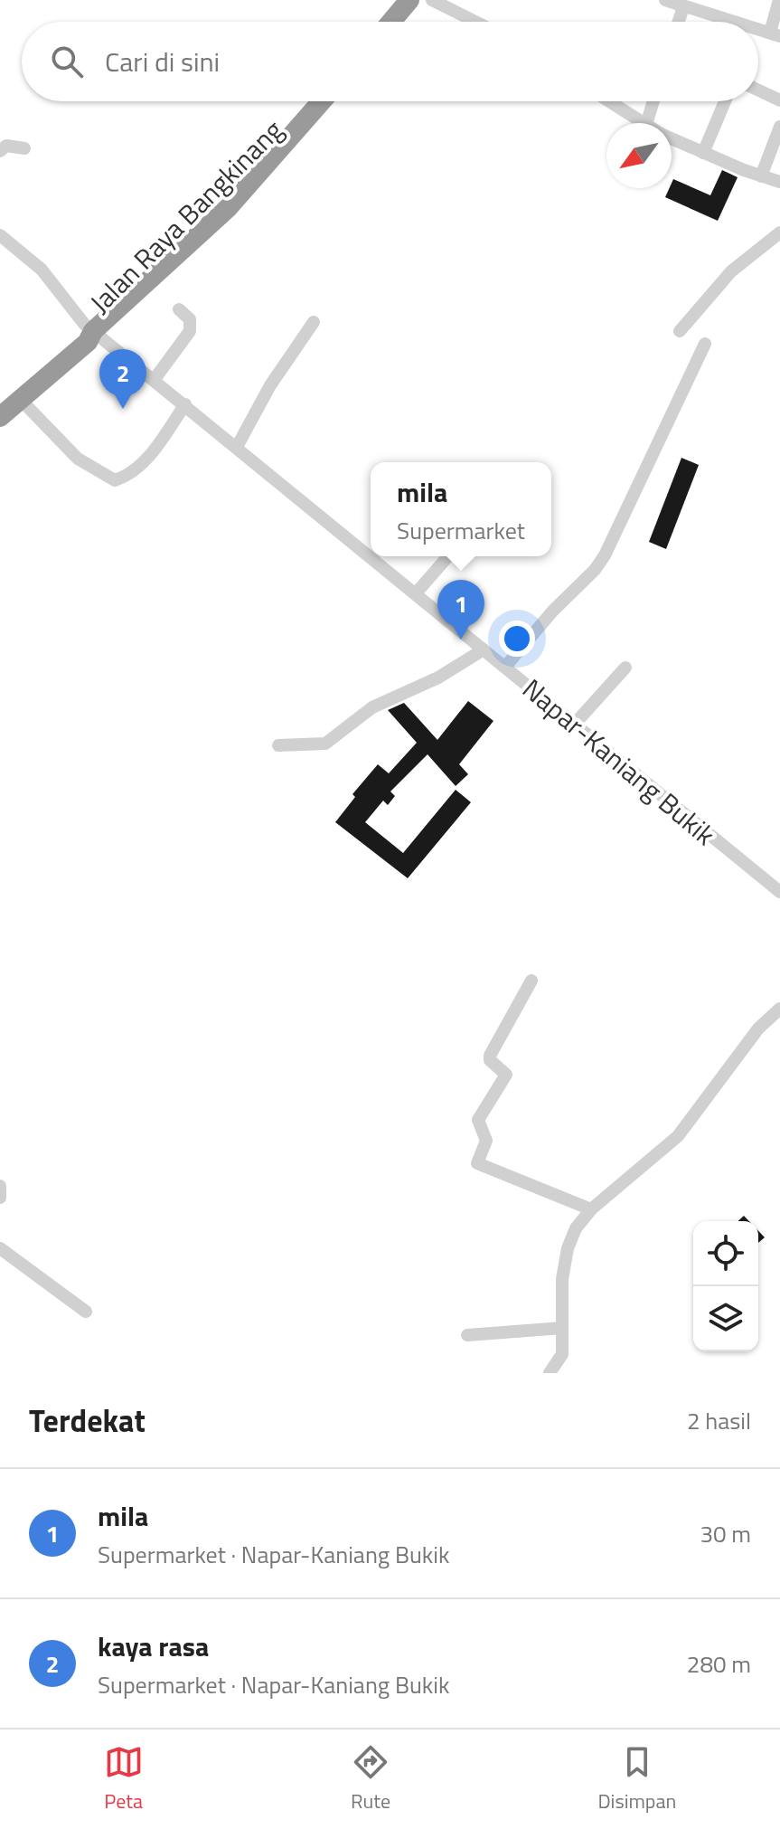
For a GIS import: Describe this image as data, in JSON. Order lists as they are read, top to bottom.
{
  "streets": {
    "highway": ["Jalan Raya Bangkinang"],
    "street": ["Napar-Kaniang Bukik"]
  },
  "crossings": [
    ["Jalan Raya Bangkinang", "Napar-Kaniang Bukik"]
  ],
  "north": "bottom left",
  "page": {
    "search": "Cari di sini",
    "pins": ["2", "1"],
    "popup": ["mila", "Supermarket"],
    "heading": ["Terdekat", "2 hasil"],
    "list": [
      {
        "mark": "1",
        "name": "mila",
        "note": "Supermarket · Napar-Kaniang Bukik",
        "value": "30 m"
      },
      {
        "mark": "2",
        "name": "kaya rasa",
        "note": "Supermarket · Napar-Kaniang Bukik",
        "value": "280 m"
      }
    ],
    "nav": ["Peta", "Rute", "Disimpan"]
  }
}
